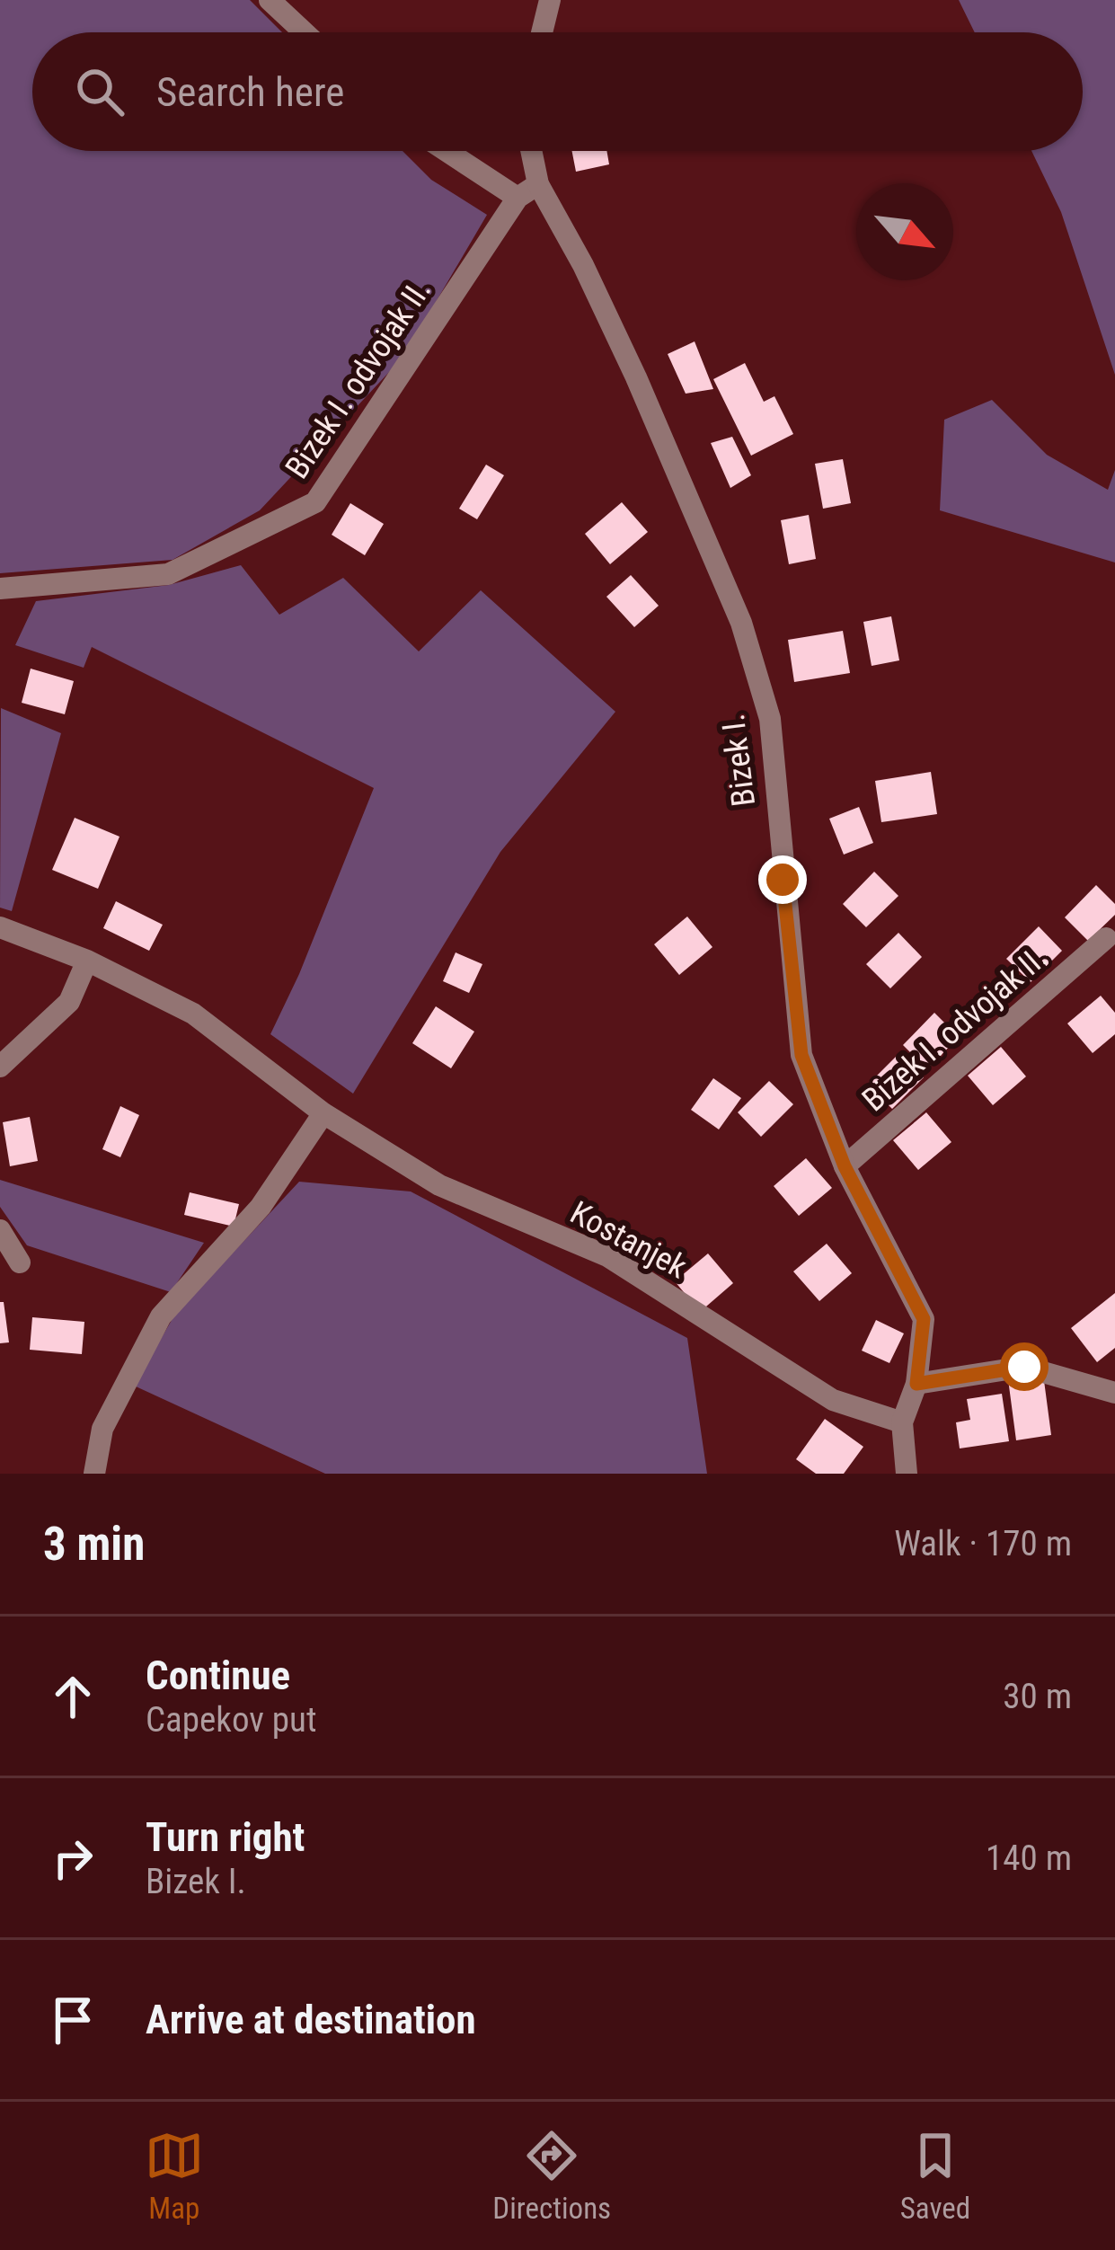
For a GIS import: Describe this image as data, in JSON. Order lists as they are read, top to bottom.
{
  "streets": {
    "street": ["Bizek I. odvojak II.", "Bizek I.", "Kostanjek"]
  },
  "crossings": [
    ["Bizek I. odvojak II.", "Bizek I."],
    ["Bizek I.", "Kostanjek"]
  ],
  "north": "bottom right",
  "page": {
    "search": "Search here",
    "heading": ["3 min", "Walk · 170 m"],
    "list": [
      ["Continue", "Capekov put", "30 m"],
      ["Turn right", "Bizek I.", "140 m"],
      "Arrive at destination"
    ],
    "nav": ["Map", "Directions", "Saved"]
  }
}
